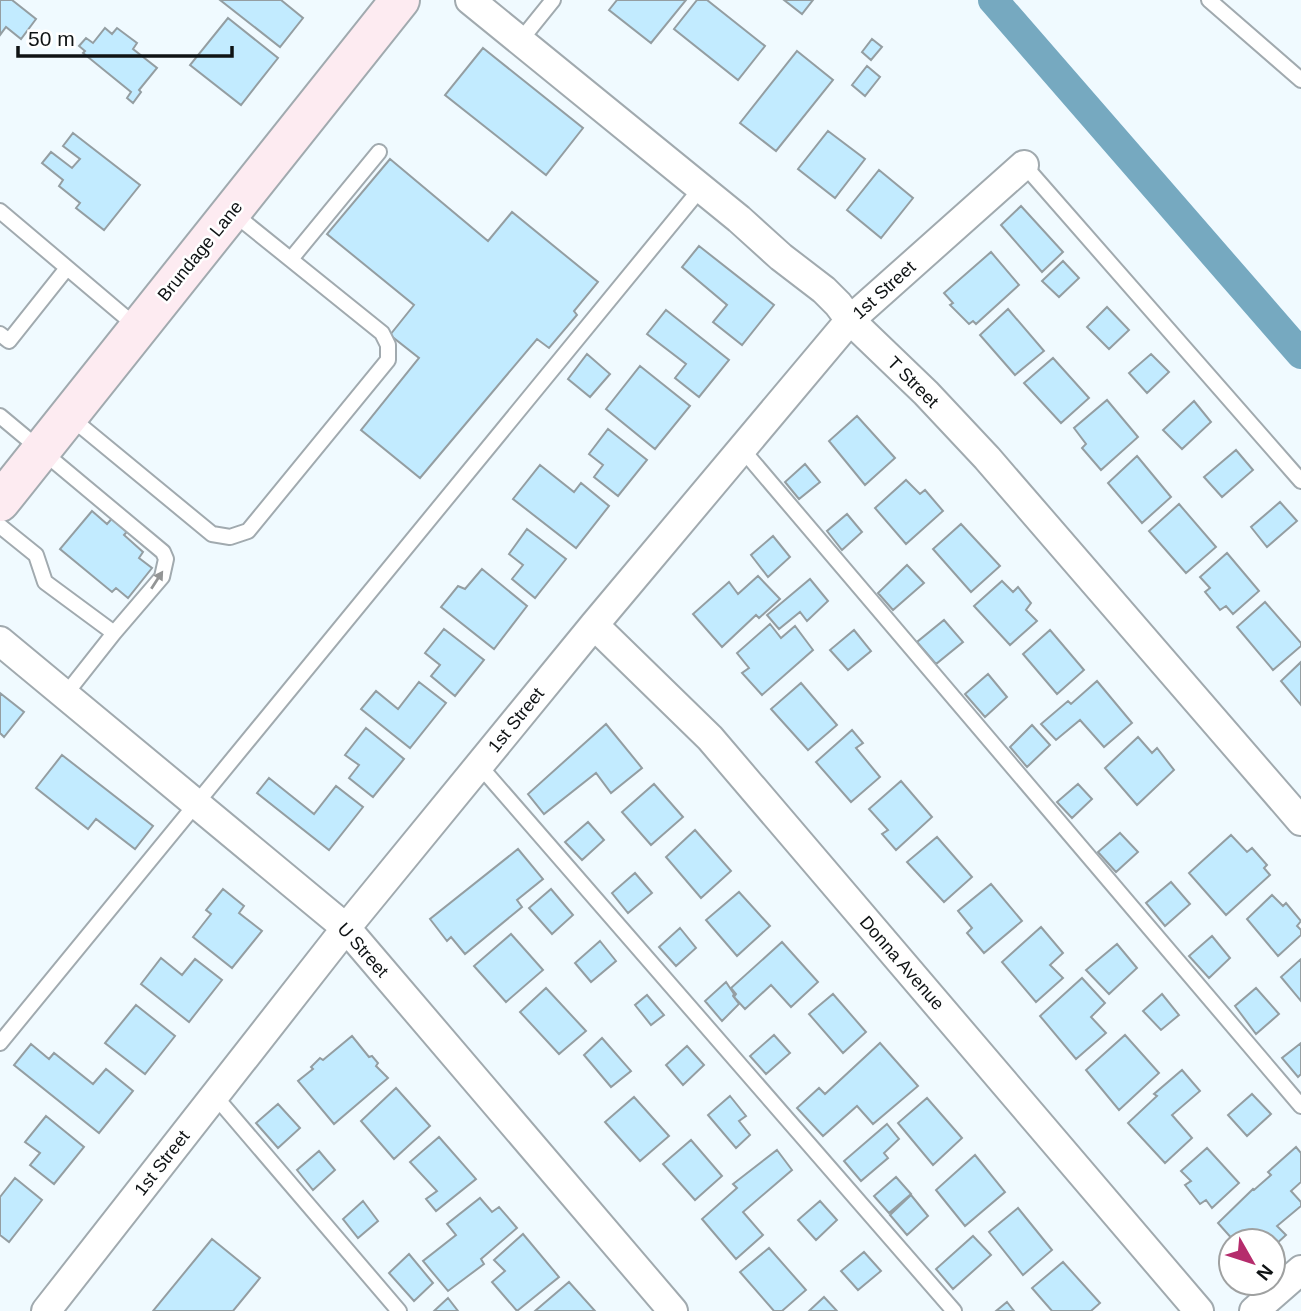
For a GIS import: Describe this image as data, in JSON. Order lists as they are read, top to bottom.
{
  "streets": {
    "main road": ["Brundage Lane"],
    "street": [
      "1st Street",
      "T Street",
      "U Street",
      "Donna Avenue"
    ]
  },
  "crossings": [
    ["1st Street", "T Street"],
    ["1st Street", "U Street"],
    ["1st Street", "Donna Avenue"]
  ],
  "scale_bar": "50 m",
  "north": "bottom right"
}
